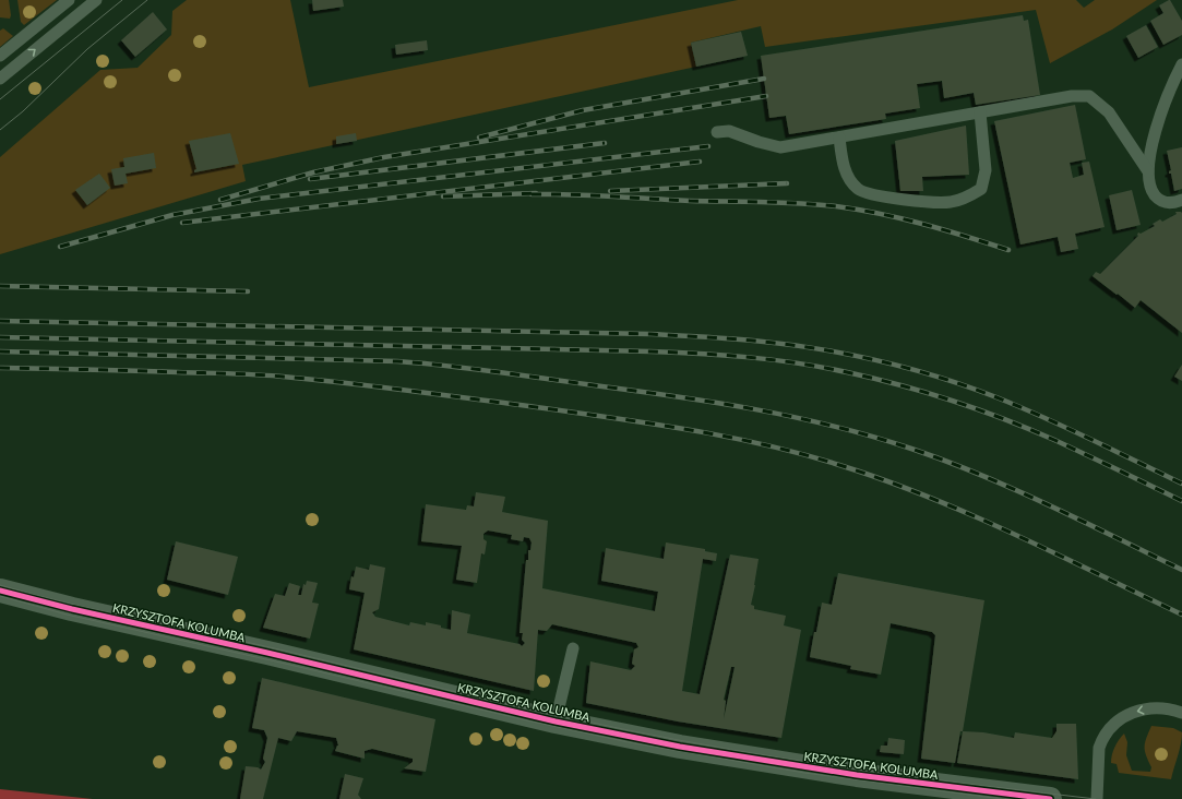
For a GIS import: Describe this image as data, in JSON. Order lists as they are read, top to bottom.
{
  "streets": {
    "street": ["KRZYSZTOFA KOLUMBA"]
  }
}
